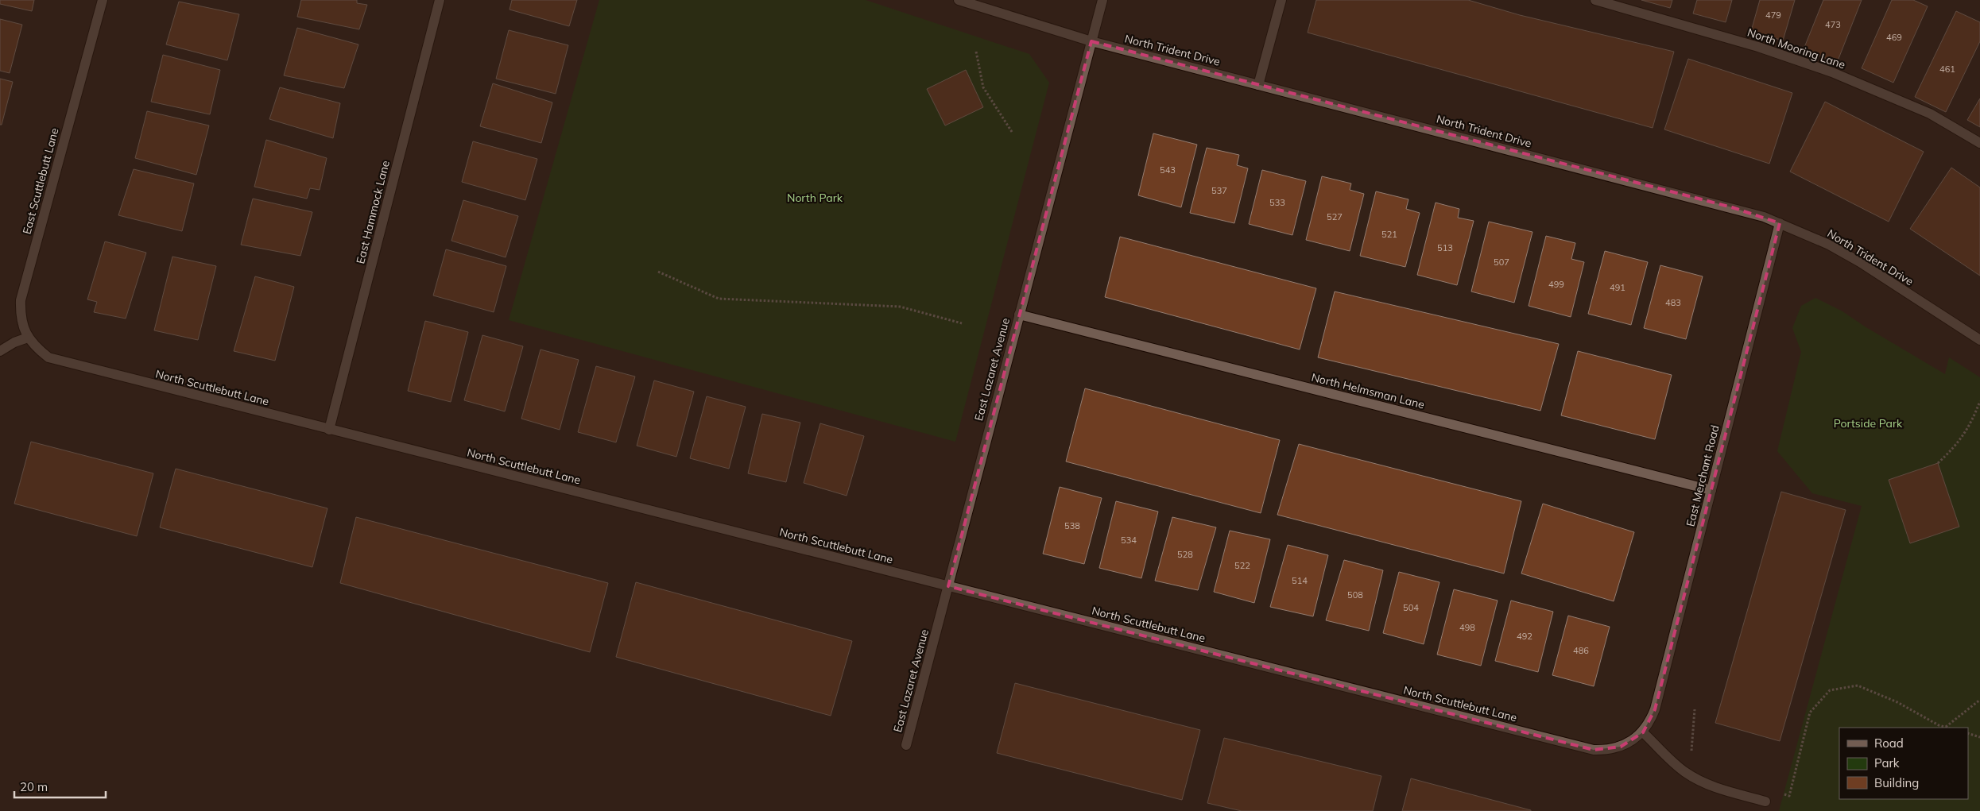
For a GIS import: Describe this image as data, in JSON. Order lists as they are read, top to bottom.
{
  "streets": {
    "street": [
      "North Mooring Lane",
      "North Trident Drive",
      "East Scuttlebutt Lane",
      "East Hammock Lane",
      "East Lazaret Avenue",
      "North Scuttlebutt Lane",
      "North Helmsman Lane",
      "East Merchant Road"
    ]
  },
  "crossings": [
    ["North Trident Drive", "East Lazaret Avenue"],
    ["North Trident Drive", "East Merchant Road"],
    ["East Scuttlebutt Lane", "North Scuttlebutt Lane"],
    ["East Hammock Lane", "North Scuttlebutt Lane"],
    ["East Lazaret Avenue", "North Scuttlebutt Lane"],
    ["East Lazaret Avenue", "North Helmsman Lane"],
    ["North Scuttlebutt Lane", "East Merchant Road"],
    ["North Helmsman Lane", "East Merchant Road"]
  ],
  "parks": ["North Park", "Portside Park"],
  "house_numbers": [
    "479",
    "473",
    "469",
    "461",
    "543",
    "537",
    "533",
    "527",
    "521",
    "513",
    "507",
    "499",
    "491",
    "483",
    "538",
    "534",
    "528",
    "522",
    "514",
    "508",
    "504",
    "498",
    "492",
    "486"
  ],
  "legend": ["Road", "Park", "Building"],
  "scale_bar": "20 m"
}
